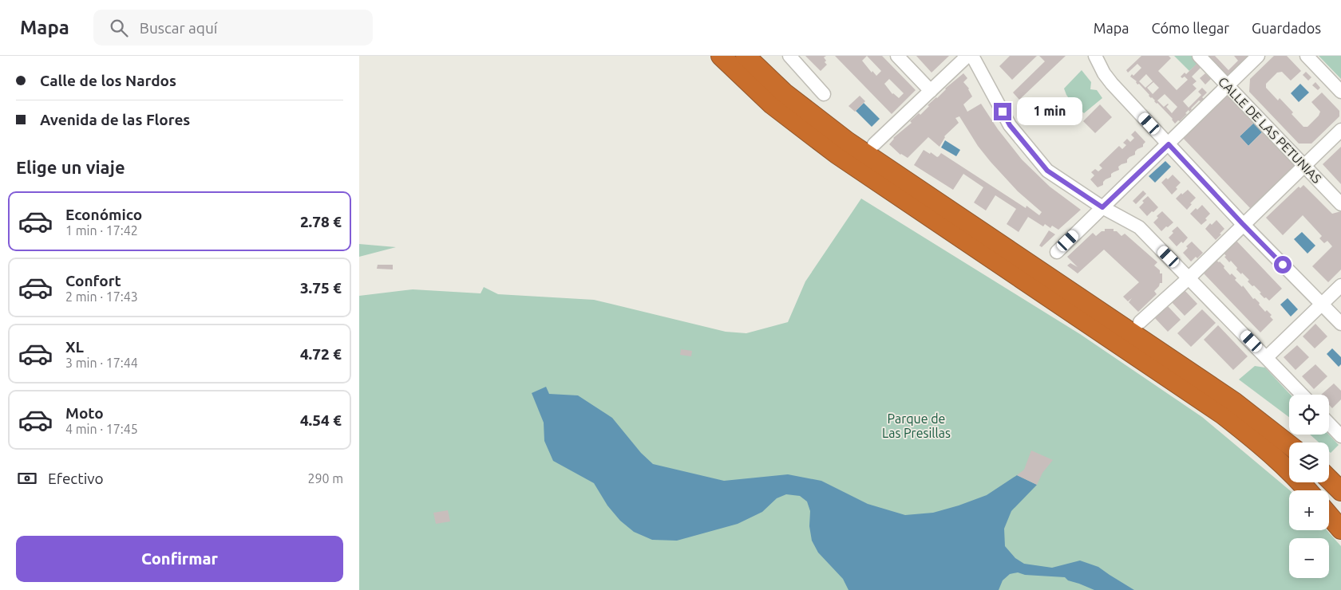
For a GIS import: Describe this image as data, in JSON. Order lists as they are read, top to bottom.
{
  "streets": {
    "street": ["CALLE DE LAS PETUNIAS"]
  },
  "parks": ["Parque de Las Presillas"],
  "page": {
    "header": "Mapa",
    "search": "Buscar aquí",
    "nav": ["Mapa", "Cómo llegar", "Guardados"],
    "banner": ["Calle de los Nardos", "Avenida de las Flores"],
    "bubble": "1 min",
    "heading": "Elige un viaje",
    "list": [
      {
        "name": "Económico",
        "note": "1 min · 17:42",
        "value": "2.78 €"
      },
      {
        "name": "Confort",
        "note": "2 min · 17:43",
        "value": "3.75 €"
      },
      {
        "name": "XL",
        "note": "3 min · 17:44",
        "value": "4.72 €"
      },
      {
        "name": "Moto",
        "note": "4 min · 17:45",
        "value": "4.54 €"
      }
    ],
    "map_buttons": ["+", "−"],
    "pay": ["Efectivo", "290 m"],
    "buttons": "Confirmar"
  }
}
